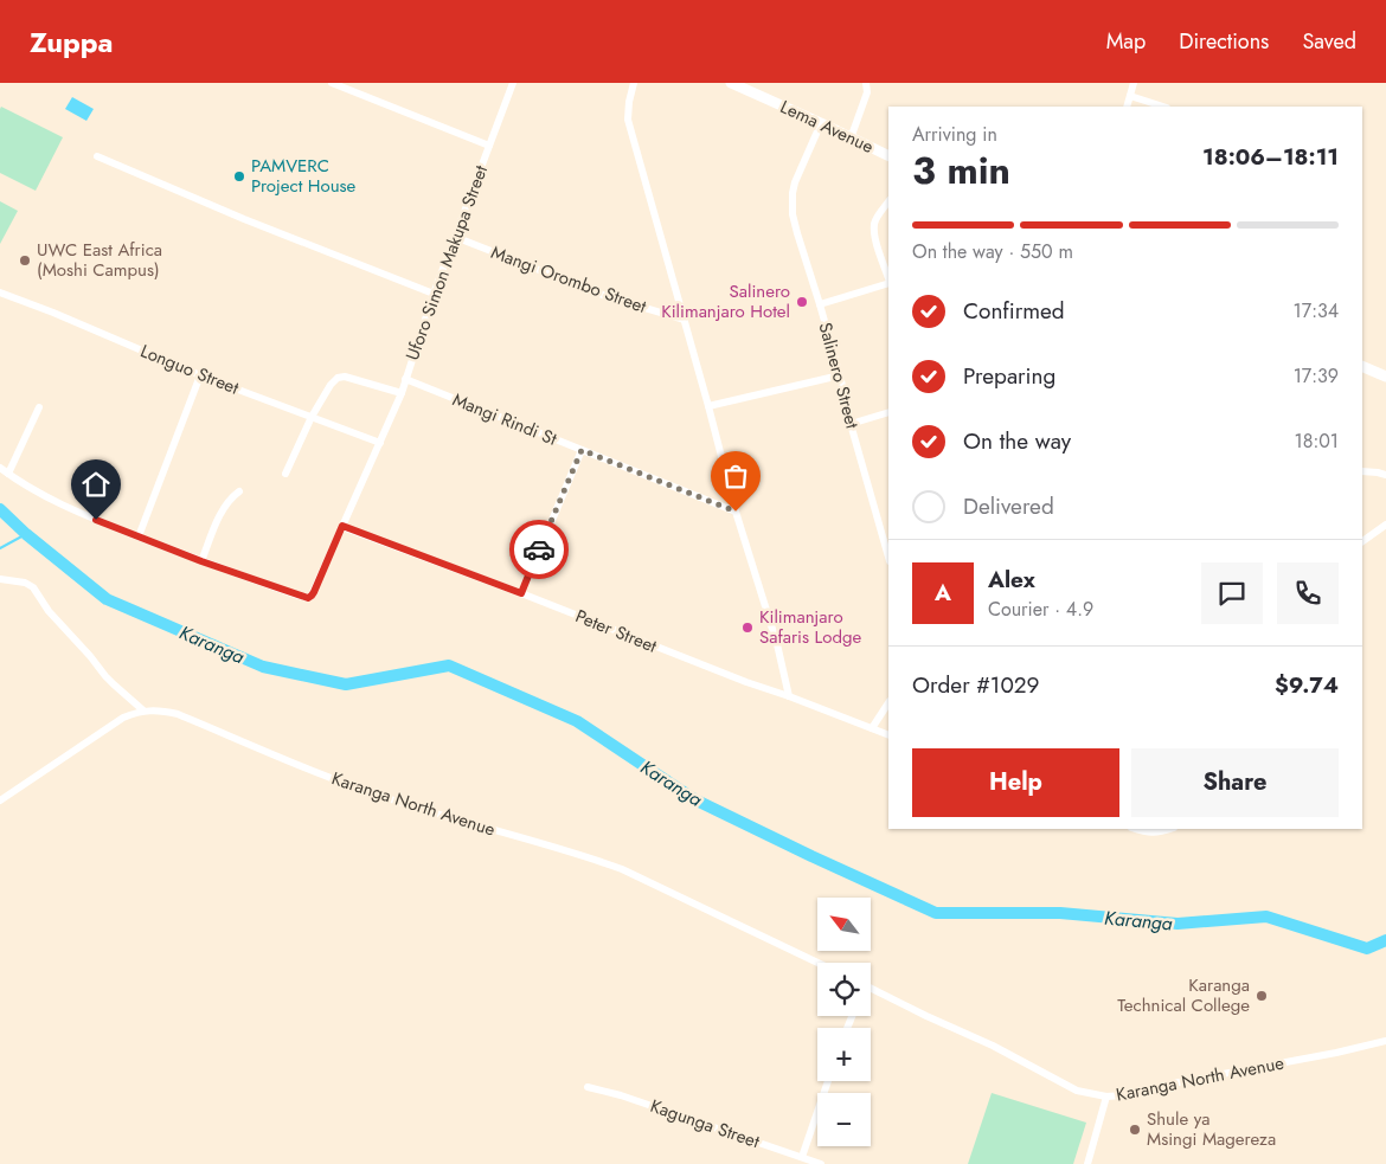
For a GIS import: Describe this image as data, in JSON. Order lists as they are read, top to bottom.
{
  "streets": {
    "main road": ["Lema Avenue"],
    "street": [
      "Uforo Simon Makupa Street",
      "Mangi Orombo Street",
      "Longuo Street",
      "Salinero Street",
      "Mangi Rindi St",
      "Peter Street",
      "Karanga North Avenue",
      "Kagunga Street"
    ]
  },
  "crossings": [
    ["Lema Avenue", "Salinero Street"],
    ["Uforo Simon Makupa Street", "Mangi Orombo Street"],
    ["Uforo Simon Makupa Street", "Longuo Street"],
    ["Uforo Simon Makupa Street", "Mangi Rindi St"],
    ["Uforo Simon Makupa Street", "Peter Street"]
  ],
  "water": ["Karanga"],
  "places": [
    "PAMVERC Project House",
    "UWC East Africa (Moshi Campus)",
    "Salinero Kilimanjaro Hotel",
    "Kilimanjaro Safaris Lodge",
    "Karanga Technical College",
    "Shule ya Msingi Magereza"
  ],
  "north": "top left",
  "page": {
    "header": "Zuppa",
    "nav": ["Map", "Directions", "Saved"],
    "heading": ["3 min", "Arriving in", "18:06–18:11"],
    "panel": [
      "Alex",
      "Courier · 4.9",
      "Order #1029",
      "$9.74"
    ],
    "bar": "On the way · 550 m",
    "list": [
      ["Confirmed", "17:34"],
      ["Preparing", "17:39"],
      ["On the way", "18:01"],
      "Delivered"
    ],
    "round": "A",
    "buttons": ["Help", "Share"],
    "map_buttons": ["+", "−"]
  }
}
